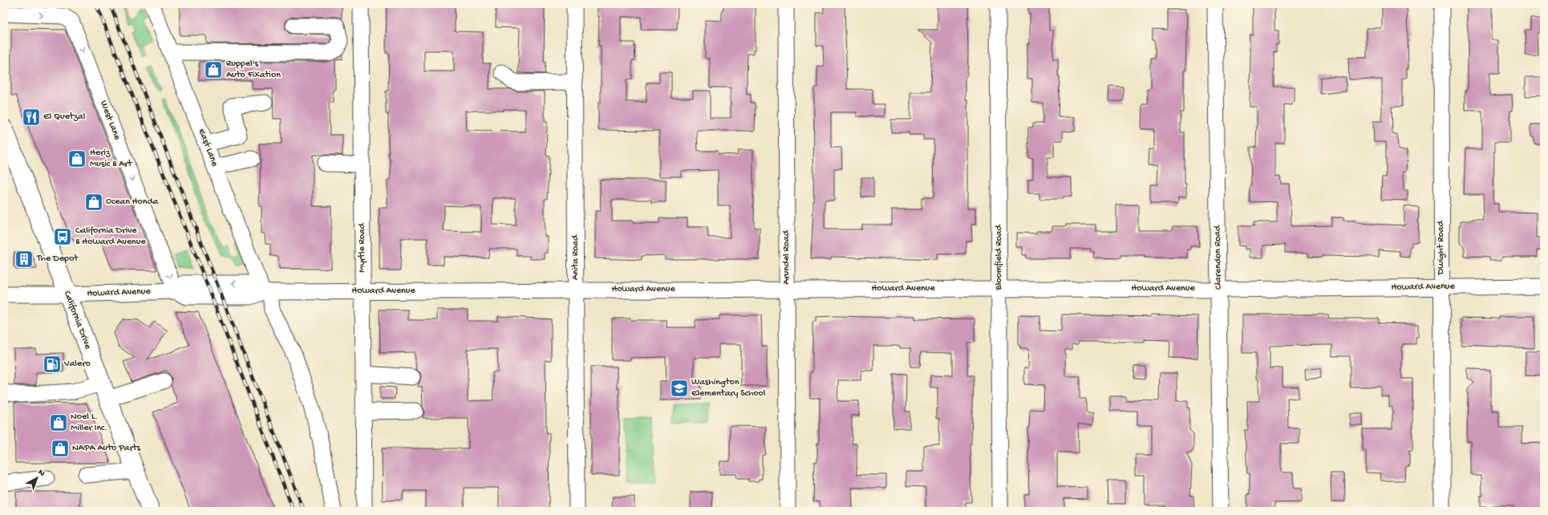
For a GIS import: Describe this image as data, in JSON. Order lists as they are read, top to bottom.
{
  "streets": {
    "main road": ["California Drive"],
    "street": [
      "West Lane",
      "East Lane",
      "Myrtle Road",
      "Dwight Road",
      "Anita Road",
      "Arundel Road",
      "Bloomfield Road",
      "Clarendon Road",
      "Howard Avenue"
    ]
  },
  "crossings": [
    ["West Lane", "Howard Avenue"],
    ["East Lane", "Howard Avenue"],
    ["Myrtle Road", "Howard Avenue"],
    ["Dwight Road", "Howard Avenue"],
    ["Anita Road", "Howard Avenue"],
    ["Arundel Road", "Howard Avenue"],
    ["Bloomfield Road", "Howard Avenue"],
    ["Clarendon Road", "Howard Avenue"],
    ["Howard Avenue", "California Drive"]
  ],
  "one_way": ["West Lane"],
  "places": {
    "shop": [
      "Ruppel's Auto Fixation",
      "Heriz Music & Art",
      "Ocean Honda",
      "Noel L. Miller Inc.",
      "NAPA Auto Parts"
    ],
    "restaurant": ["El Quetzal"],
    "bus stop": ["California Drive & Howard Avenue"],
    "building": ["The Depot"],
    "fuel station": ["Valero"],
    "school or university": ["Washington Elementary School"]
  },
  "north": "top right"
}
